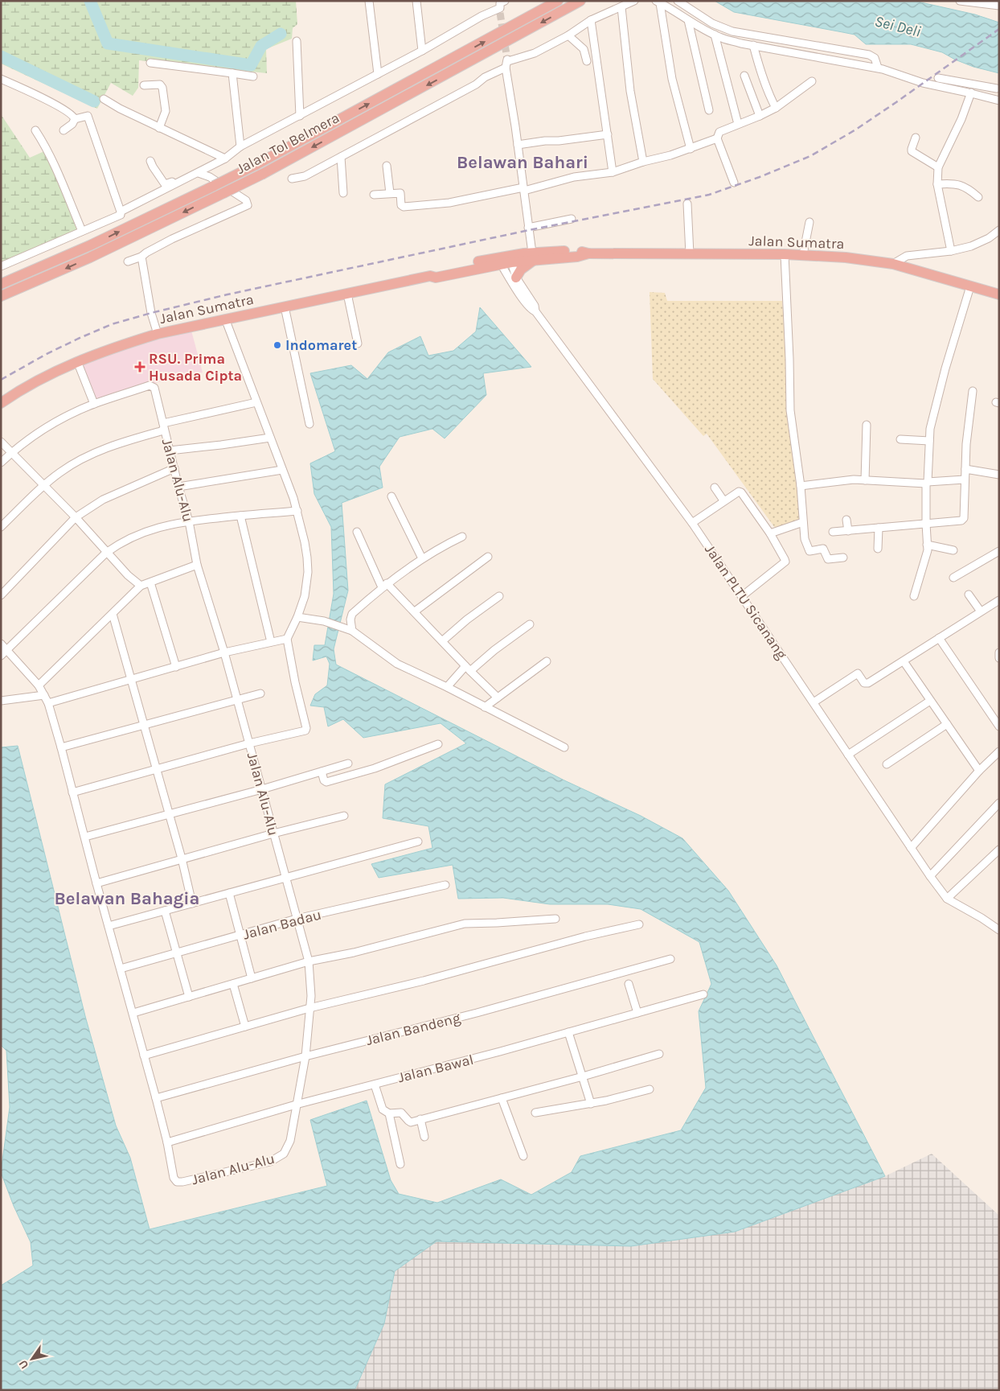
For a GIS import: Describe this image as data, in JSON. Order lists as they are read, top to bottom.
{
  "streets": {
    "highway": ["Jalan Tol Belmera", "Jalan Sumatra"],
    "street": [
      "Jalan Alu-Alu",
      "Jalan PLTU Sicanang",
      "Jalan Badau",
      "Jalan Bandeng",
      "Jalan Bawal"
    ]
  },
  "crossings": [
    ["Jalan Sumatra", "Jalan PLTU Sicanang"],
    ["Jalan Alu-Alu", "Jalan Badau"],
    ["Jalan Alu-Alu", "Jalan Bandeng"],
    ["Jalan Alu-Alu", "Jalan Bawal"]
  ],
  "districts": ["Belawan Bahari", "Belawan Bahagia"],
  "water": ["Sei Deli"],
  "places": {
    "other": ["Indomaret"],
    "health": ["RSU. Prima Husada Cipta"]
  },
  "north": "bottom left"
}
